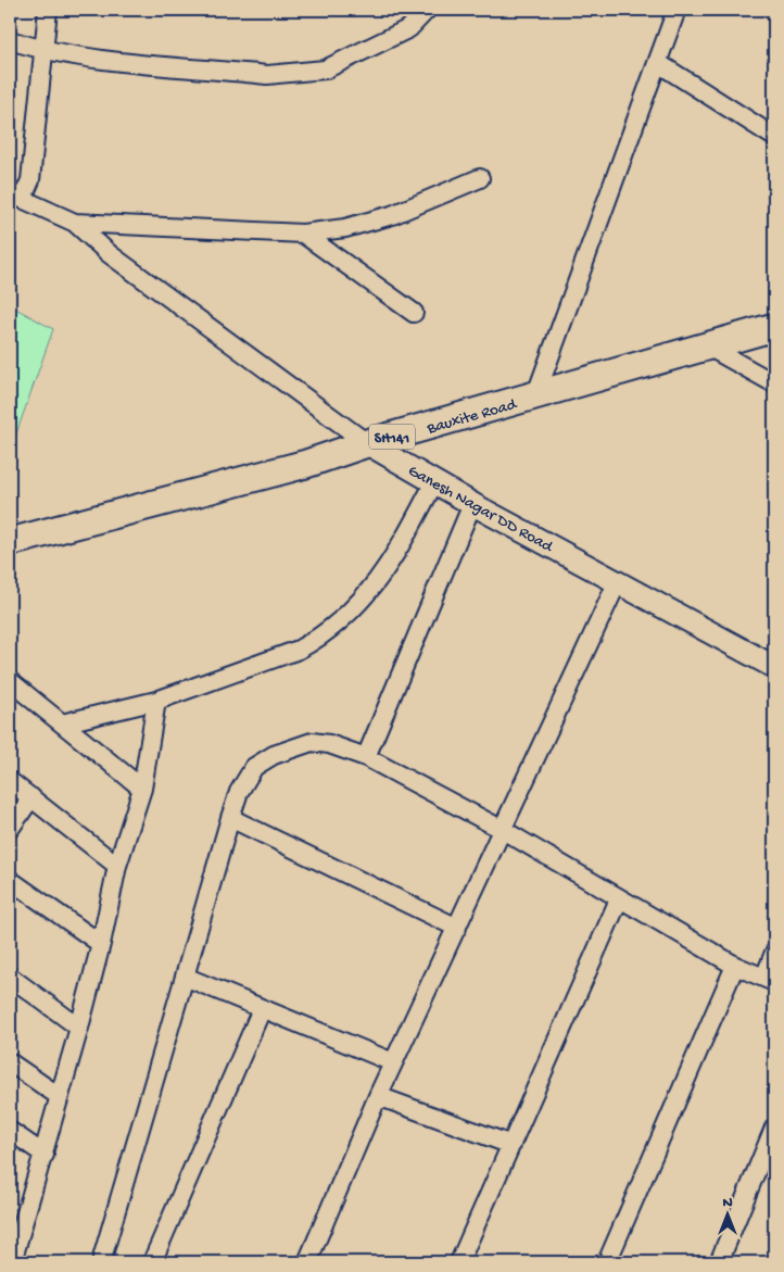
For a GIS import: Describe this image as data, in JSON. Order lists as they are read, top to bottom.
{
  "streets": {
    "main road": ["Bauxite Road", "SH141"],
    "street": ["Ganesh Nagar DD Road"]
  },
  "crossings": [
    ["Bauxite Road", "Ganesh Nagar DD Road"]
  ],
  "north": "top"
}
